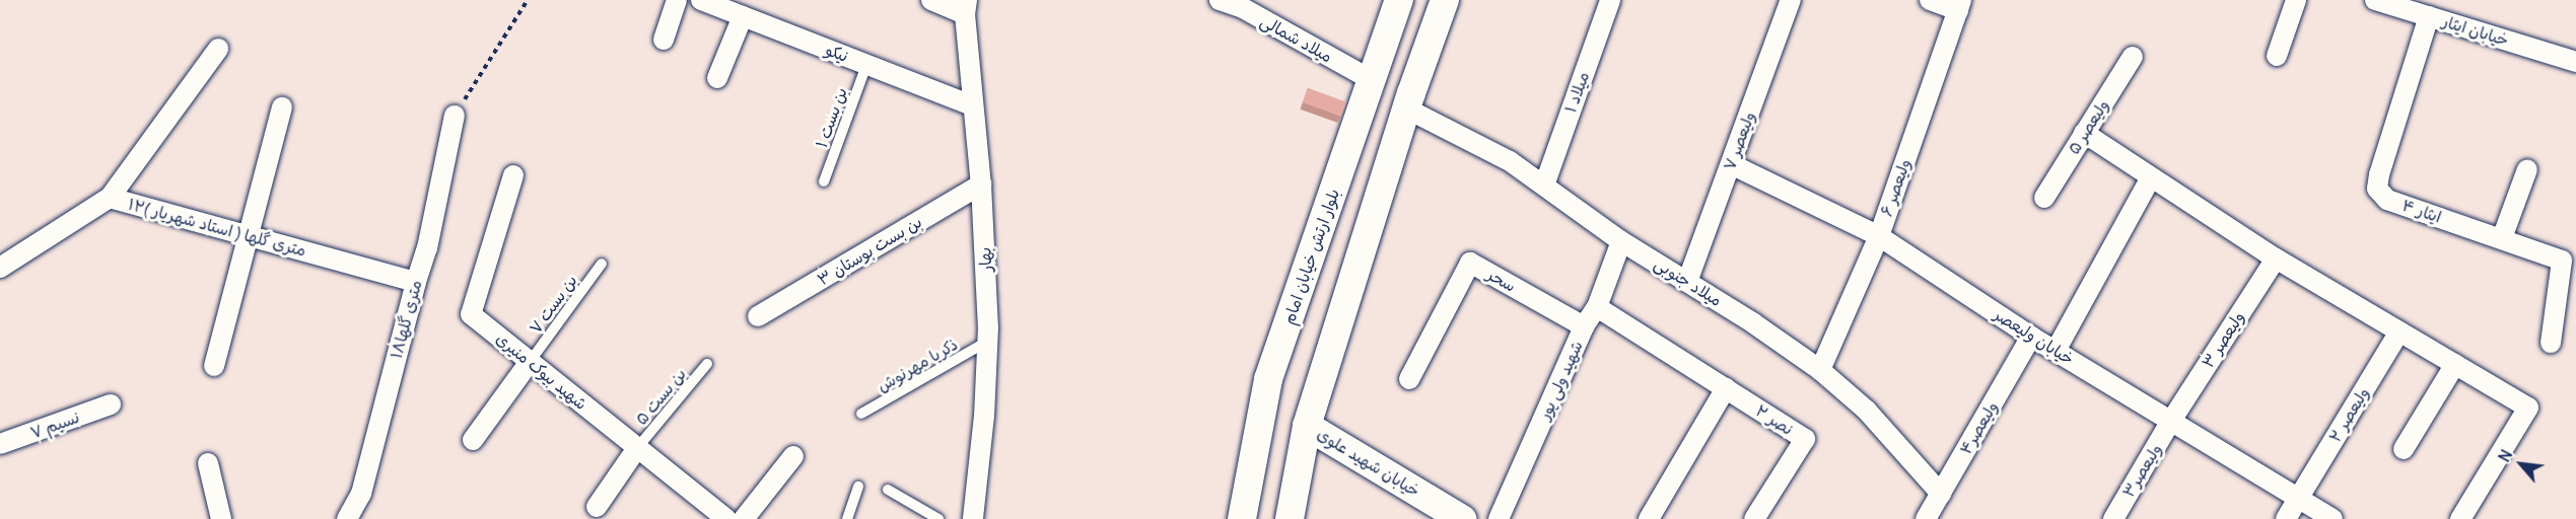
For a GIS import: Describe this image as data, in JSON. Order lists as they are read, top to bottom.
{
  "streets": {
    "main road": ["بلوار ارتش خیابان امام", "خیابان شهید علوی"],
    "street": [
      "خیابان ایثار",
      "میلاد شمالی",
      "نیکو",
      "میلاد ۱",
      "ولیعصر ۵",
      "ولیعصر ۷",
      "ولیعصر ۶",
      "ایثار ۴",
      "۱۲متری گلها ( استاد شهریار )",
      "بن بست بوستان ۳",
      "بهار",
      "سحر",
      "میلاد جنوبی",
      "۱۸متری گلها",
      "خیابان ولیعصر",
      "ولیعصر ۳",
      "شهید بیوک منیری",
      "شهید ولی پور",
      "ولیعصر ۲",
      "نصر ۲",
      "نسیم ۷",
      "ولیعصر۴",
      "ولیعصر۳"
    ],
    "lane": [
      "بن بست ۱",
      "بن بست ۷",
      "ذکریا مهرنوش",
      "بن بست ۵"
    ]
  },
  "crossings": [
    ["خیابان ایثار", "ایثار ۴"],
    ["میلاد شمالی", "بلوار ارتش خیابان امام"],
    ["نیکو", "بن بست ۱"],
    ["نیکو", "بهار"],
    ["میلاد ۱", "میلاد جنوبی"],
    ["ولیعصر ۷", "میلاد جنوبی"],
    ["ولیعصر ۷", "خیابان ولیعصر"],
    ["ولیعصر ۶", "میلاد جنوبی"],
    ["ولیعصر ۶", "خیابان ولیعصر"],
    ["۱۲متری گلها ( استاد شهریار )", "۱۸متری گلها"],
    ["بن بست بوستان ۳", "بهار"],
    ["بهار", "ذکریا مهرنوش"],
    ["سحر", "شهید ولی پور"],
    ["میلاد جنوبی", "شهید ولی پور"],
    ["میلاد جنوبی", "ولیعصر۴"],
    ["بن بست ۷", "شهید بیوک منیری"],
    ["خیابان ولیعصر", "ولیعصر ۳"],
    ["خیابان ولیعصر", "ولیعصر ۲"],
    ["خیابان ولیعصر", "ولیعصر۴"],
    ["خیابان ولیعصر", "ولیعصر۳"],
    ["ولیعصر ۳", "ولیعصر۳"],
    ["شهید بیوک منیری", "بن بست ۵"],
    ["شهید ولی پور", "نصر ۲"]
  ],
  "north": "top left"
}
